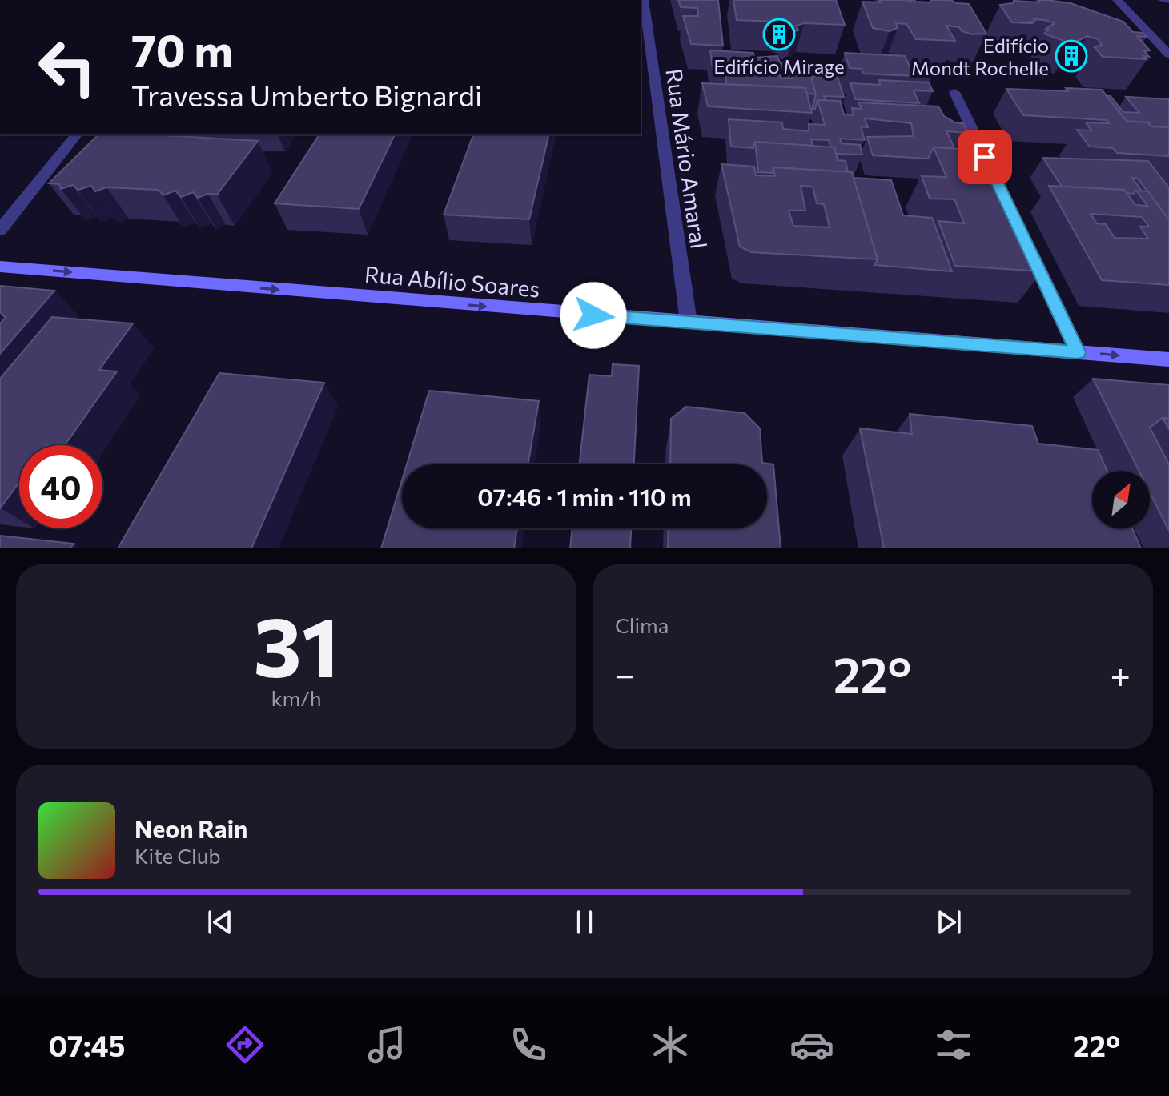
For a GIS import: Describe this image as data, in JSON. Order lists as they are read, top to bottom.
{
  "streets": {
    "street": ["Rua Mário Amaral", "Rua Abílio Soares"]
  },
  "crossings": [
    ["Rua Mário Amaral", "Rua Abílio Soares"]
  ],
  "one_way": ["Rua Abílio Soares"],
  "places": {
    "building": ["Edifício Mirage", "Edifício Mondt Rochelle"]
  },
  "north": "top right",
  "page": {
    "turn": ["70 m", "Travessa Umberto Bignardi"],
    "limit": "40",
    "trip": "07:46 · 1 min · 110 m",
    "tile": [
      ["31", "km/h"],
      "Clima"
    ],
    "heat": ["−", "22°", "+"],
    "song": ["Neon Rain", "Kite Club"],
    "tabs": ["07:45", "22°"]
  }
}
